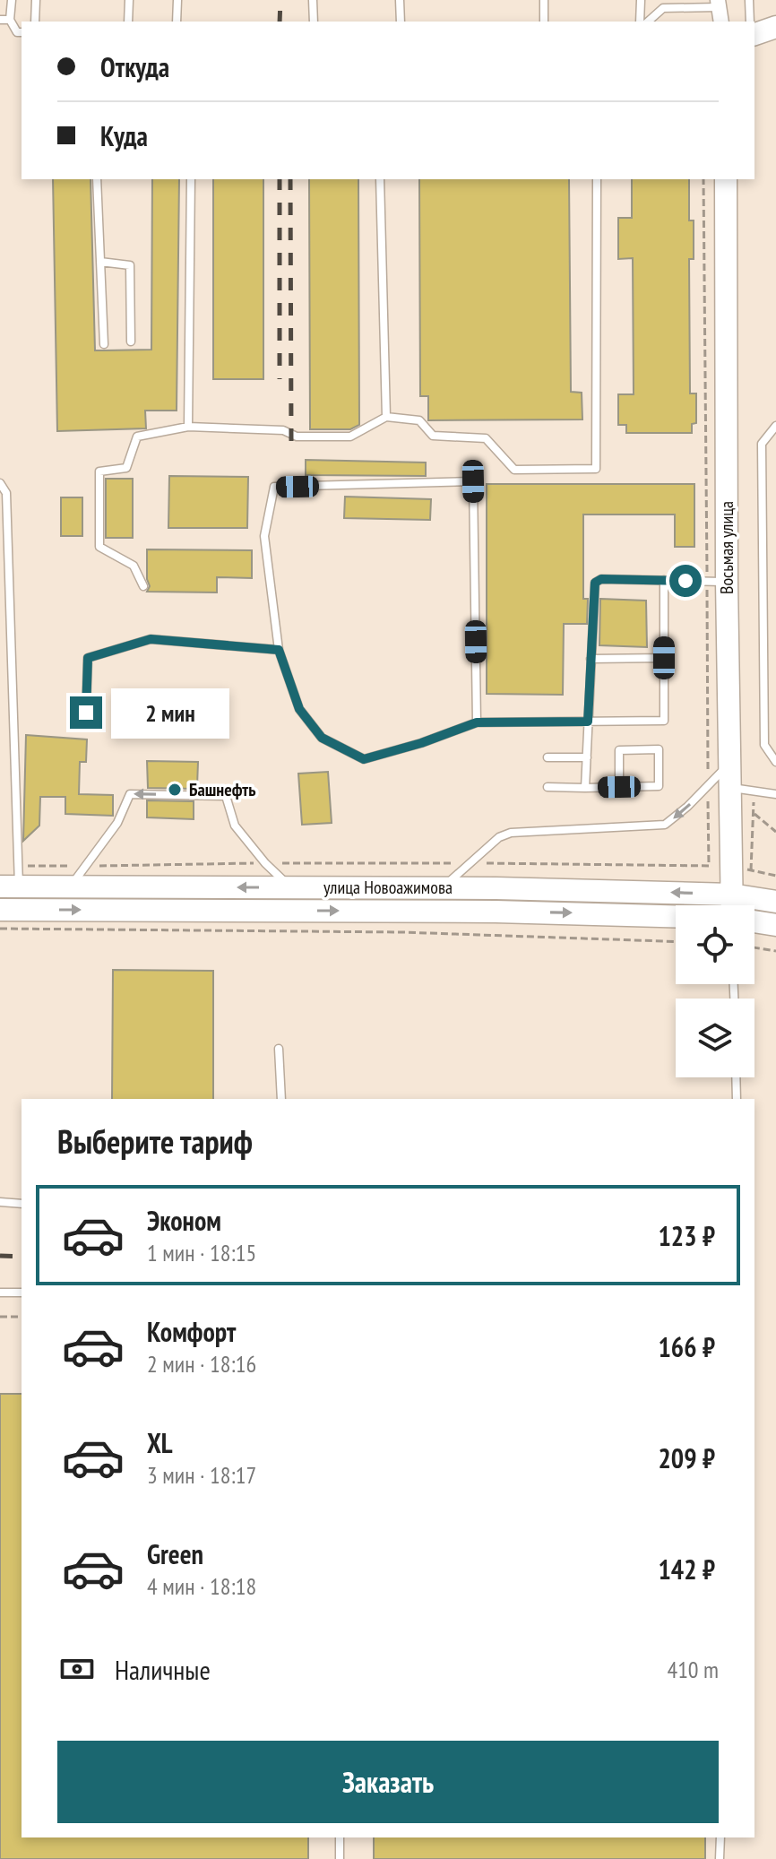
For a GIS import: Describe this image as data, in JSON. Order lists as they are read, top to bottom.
{
  "streets": {
    "main road": ["Восьмая улица", "улица Новоажимова"]
  },
  "crossings": [
    ["Восьмая улица", "улица Новоажимова"]
  ],
  "places": ["Башнефть"],
  "page": {
    "banner": ["Откуда", "Куда"],
    "bubble": "2 мин",
    "heading": "Выберите тариф",
    "list": [
      {
        "name": "Эконом",
        "note": "1 мин · 18:15",
        "value": "123 ₽"
      },
      {
        "name": "Комфорт",
        "note": "2 мин · 18:16",
        "value": "166 ₽"
      },
      {
        "name": "XL",
        "note": "3 мин · 18:17",
        "value": "209 ₽"
      },
      {
        "name": "Green",
        "note": "4 мин · 18:18",
        "value": "142 ₽"
      }
    ],
    "pay": ["Наличные", "410 m"],
    "buttons": "Заказать"
  }
}
